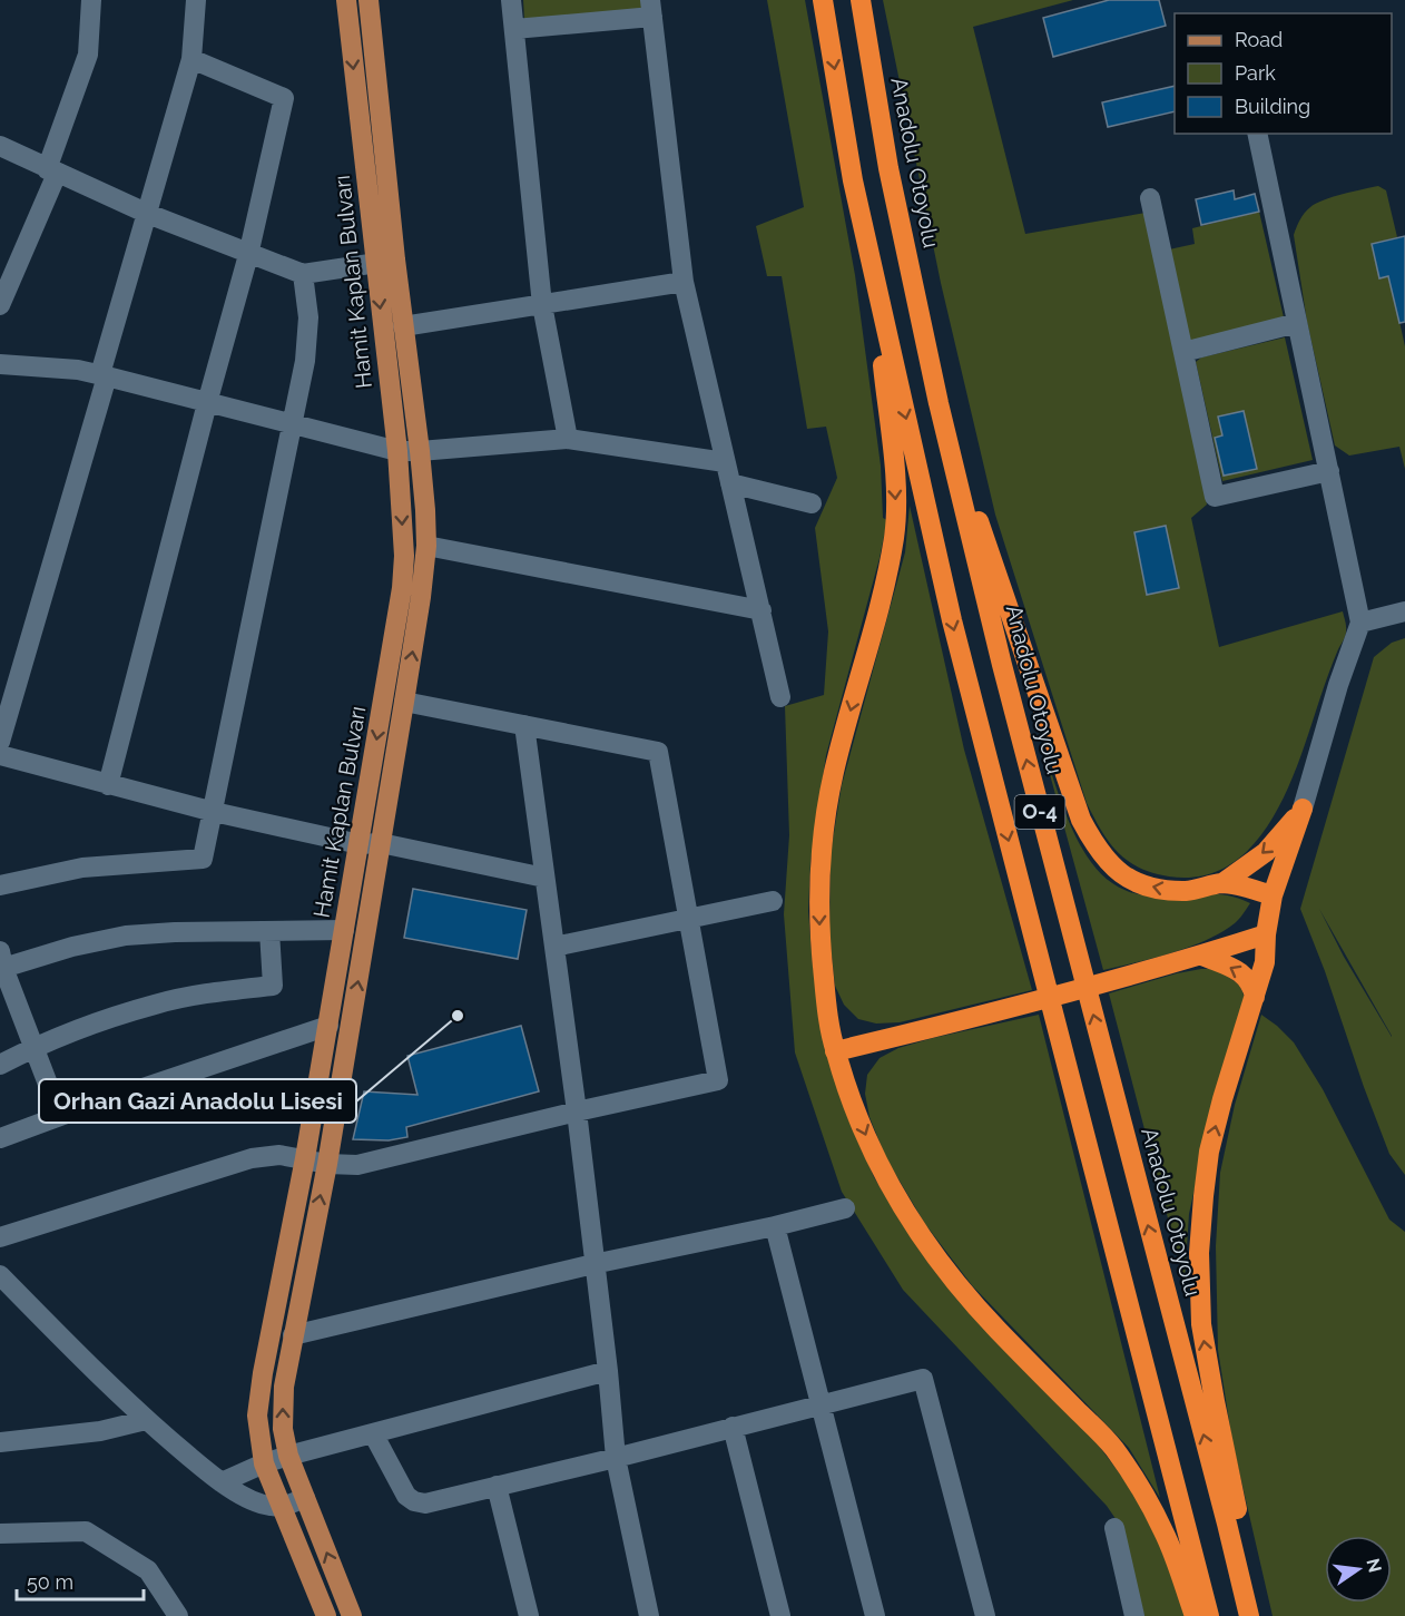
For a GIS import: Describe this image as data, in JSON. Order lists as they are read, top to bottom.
{
  "streets": {
    "highway": ["Anadolu Otoyolu", "O-4"],
    "main road": ["Hamit Kaplan Bulvarı"]
  },
  "places": ["Orhan Gazi Anadolu Lisesi"],
  "legend": ["Road", "Park", "Building"],
  "scale_bar": "50 m",
  "north": "right"
}
